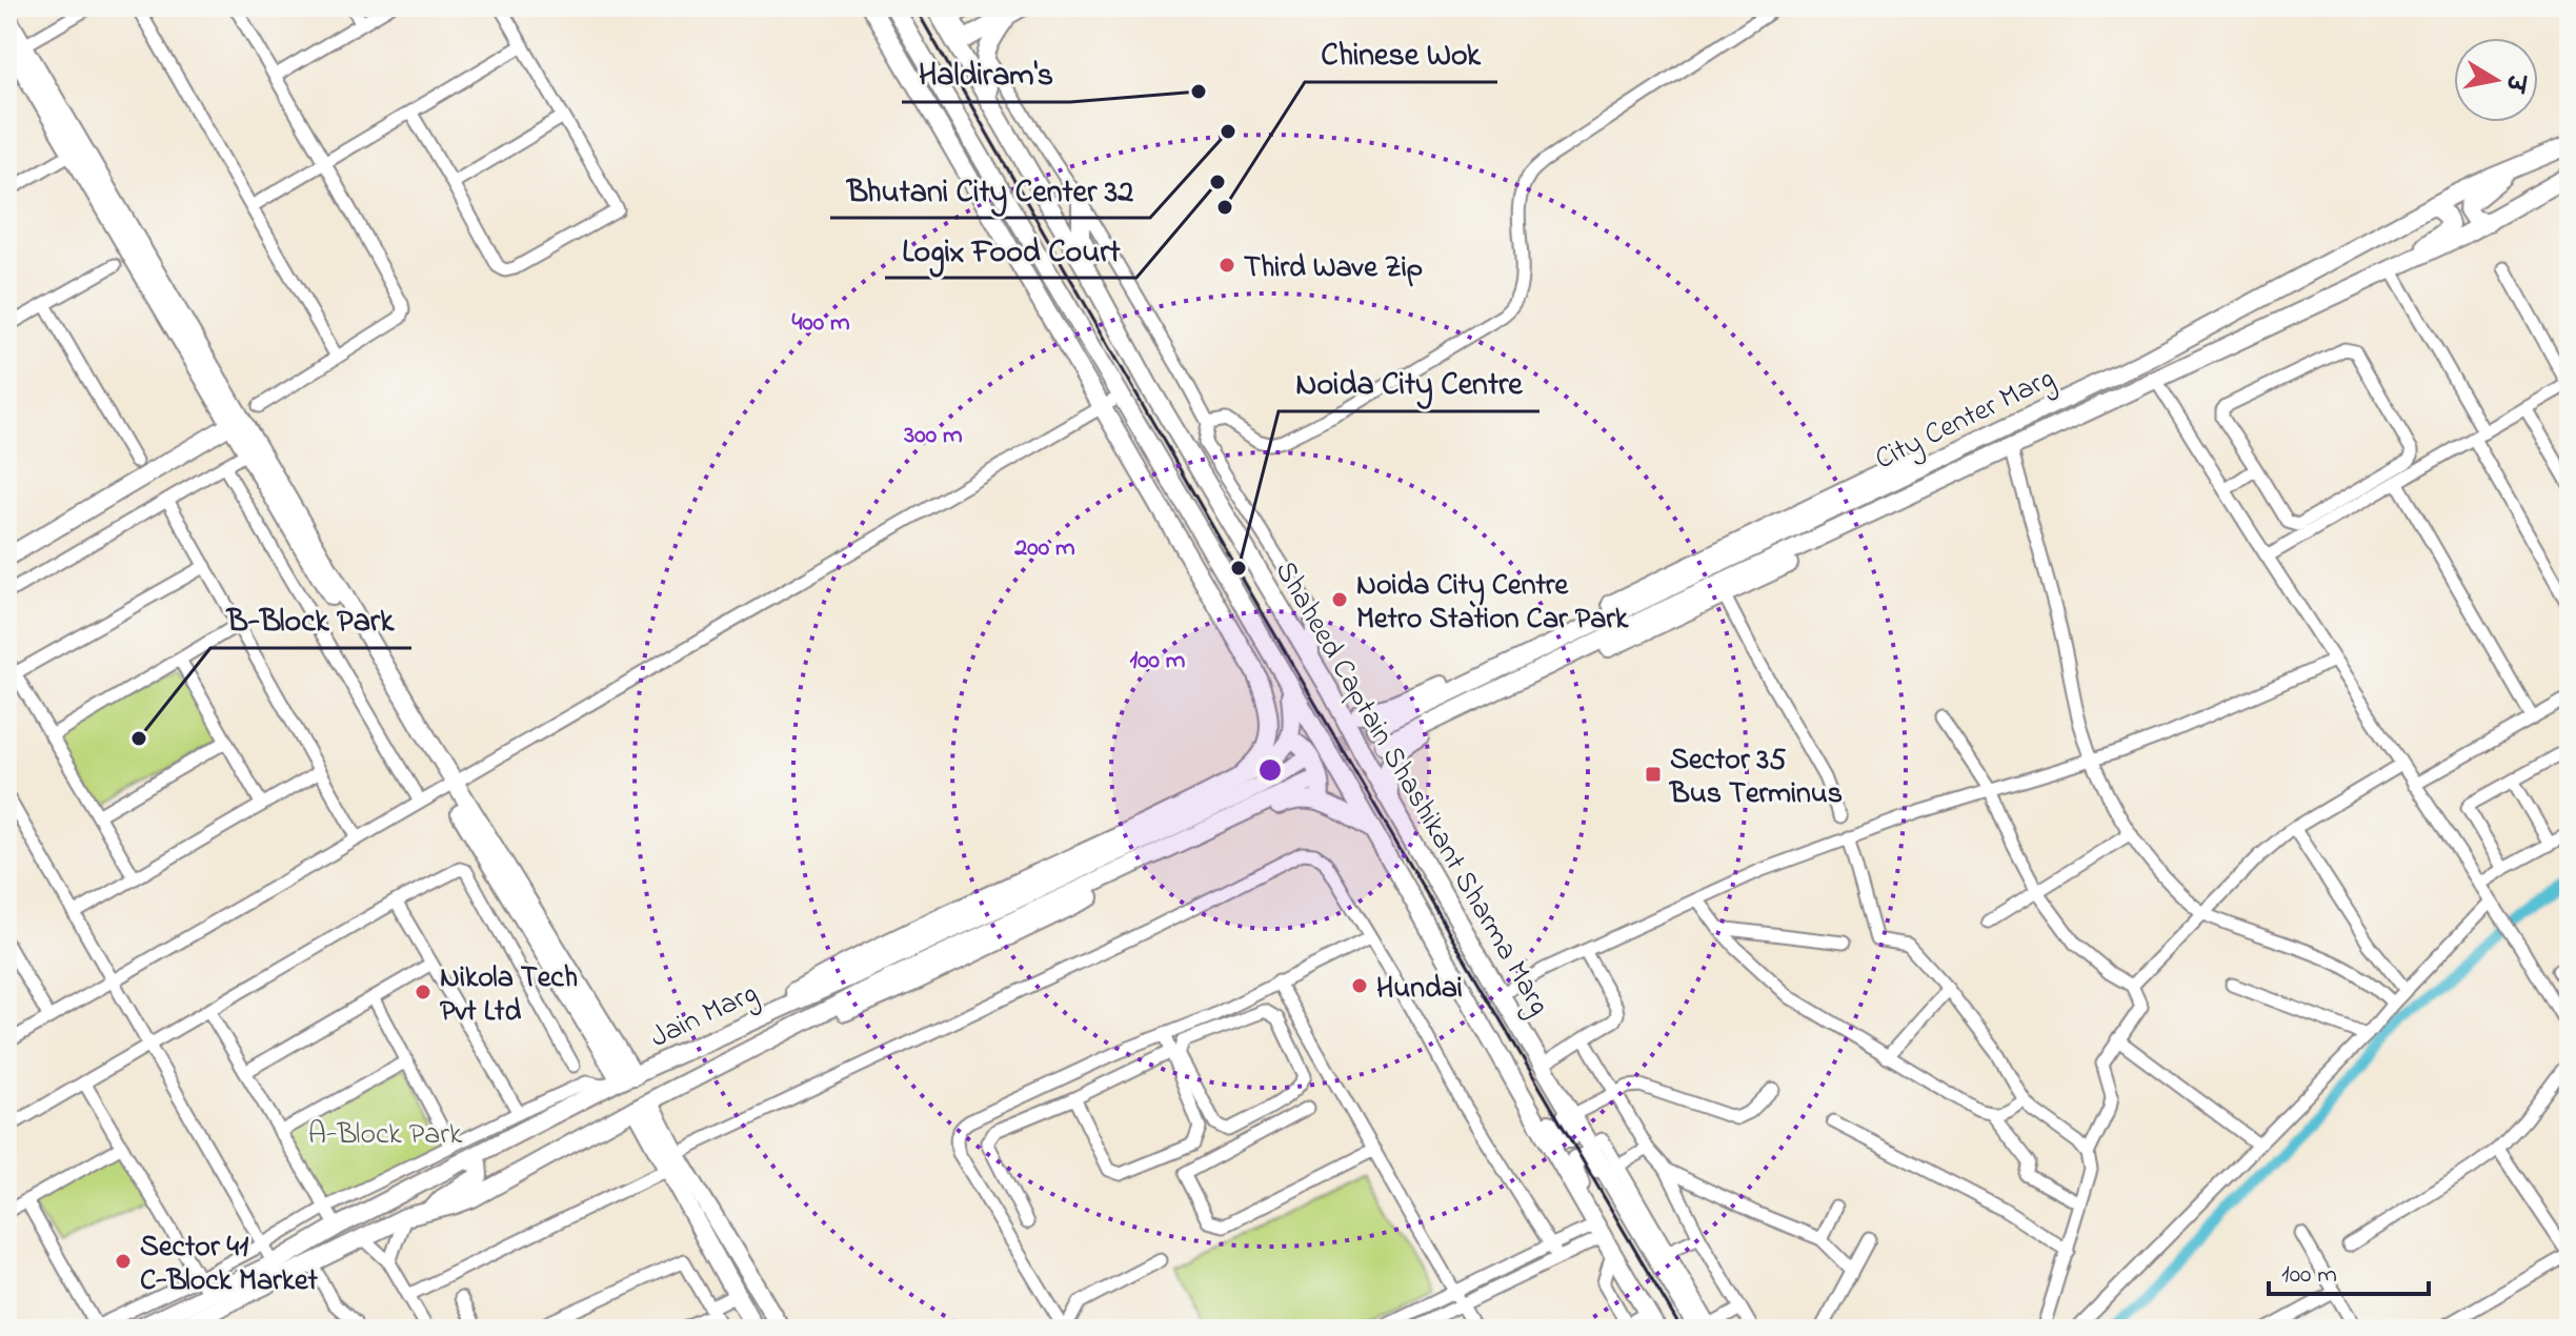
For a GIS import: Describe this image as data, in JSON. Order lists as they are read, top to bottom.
{
  "streets": {
    "street": ["City Center Marg", "Shaheed Captain Shashikant Sharma Marg", "Jain Marg"]
  },
  "parks": ["A-Block Park"],
  "places": {
    "other": [
      "Haldiram's",
      "Bhutani City Center 32",
      "Logix Food Court",
      "Chinese Wok",
      "Third Wave Zip",
      "Noida City Centre",
      "Noida City Centre Metro Station Car Park",
      "B-Block Park",
      "Hundai",
      "Nikola Tech Pvt Ltd",
      "Sector 41 C-Block Market"
    ],
    "transit": ["Sector 35 Bus Terminus"]
  },
  "scale_bar": "100 m",
  "north": "right",
  "rings": [
    "400 m",
    "300 m",
    "200 m",
    "100 m"
  ]
}
